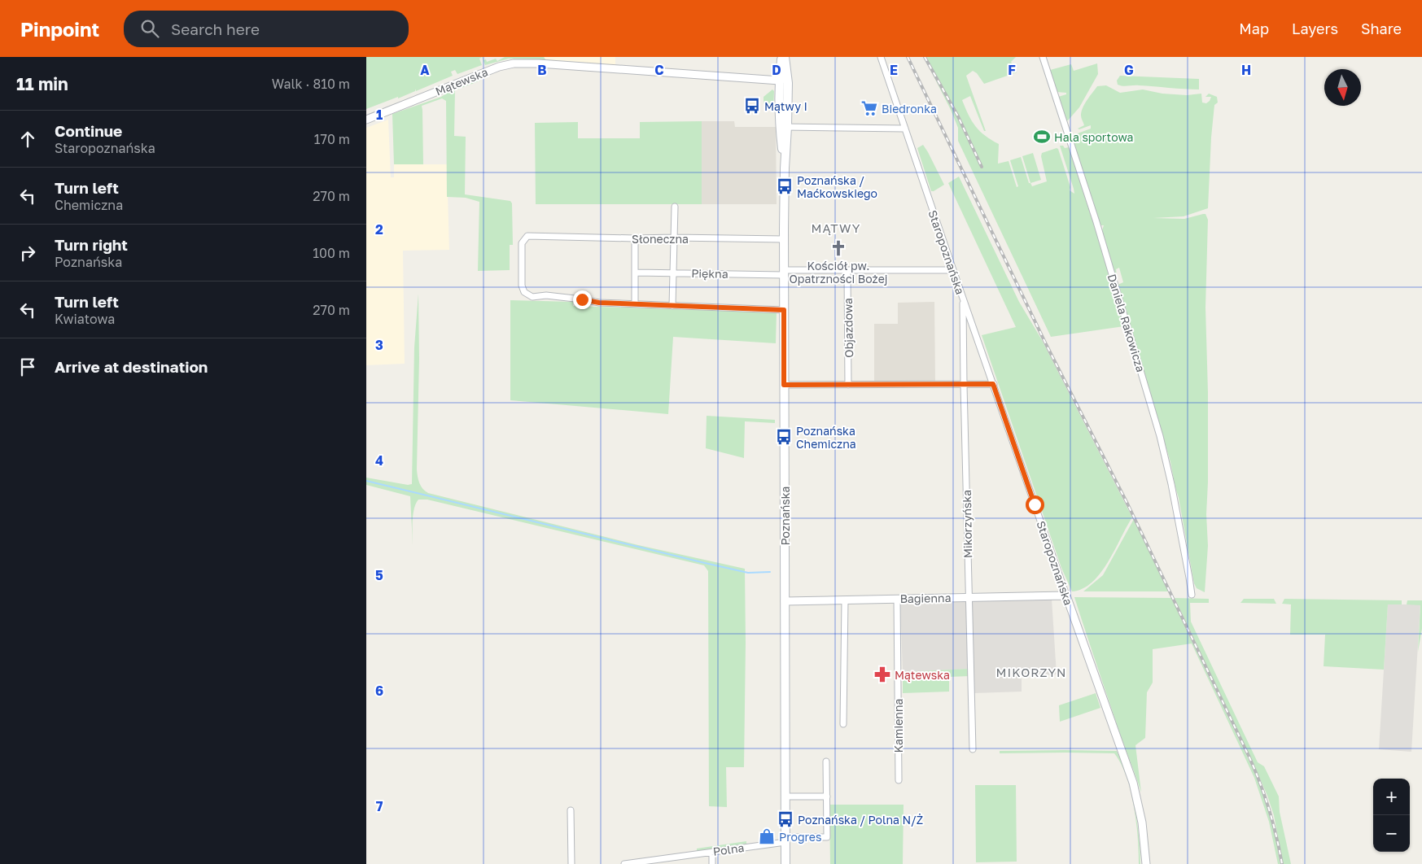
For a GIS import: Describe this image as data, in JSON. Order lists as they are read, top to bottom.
{
  "streets": {
    "main road": ["Poznańska"],
    "street": [
      "Mątewska",
      "Słoneczna",
      "Staropoznańska",
      "Piękna",
      "Daniela Rakowicza",
      "Objazdowa",
      "Mikorzyńska",
      "Bagienna",
      "Kamienna",
      "Polna"
    ]
  },
  "crossings": [
    ["Mątewska", "Poznańska"],
    ["Słoneczna", "Poznańska"],
    ["Staropoznańska", "Mikorzyńska"],
    ["Staropoznańska", "Bagienna"],
    ["Piękna", "Poznańska"],
    ["Poznańska", "Bagienna"],
    ["Poznańska", "Polna"],
    ["Mikorzyńska", "Bagienna"],
    ["Bagienna", "Kamienna"]
  ],
  "districts": ["MĄTWY", "MIKORZYN"],
  "places": {
    "bus stop": [
      "Mątwy I",
      "Poznańska / Maćkowskiego",
      "Poznańska Chemiczna",
      "Poznańska / Polna N/Ż"
    ],
    "supermarket": ["Biedronka"],
    "sports": ["Hala sportowa"],
    "church": ["Kościół pw. Opatrzności Bożej"],
    "pharmacy": ["Mątewska"],
    "shop": ["Progres"]
  },
  "north": "bottom",
  "page": {
    "header": "Pinpoint",
    "search": "Search here",
    "nav": ["Map", "Layers", "Share"],
    "heading": ["11 min", "Walk · 810 m"],
    "list": [
      ["Continue", "Staropoznańska", "170 m"],
      ["Turn left", "Chemiczna", "270 m"],
      ["Turn right", "Poznańska", "100 m"],
      ["Turn left", "Kwiatowa", "270 m"],
      "Arrive at destination"
    ],
    "map_buttons": ["+", "−"]
  },
  "grid": {
    "columns": [
      "A",
      "B",
      "C",
      "D",
      "E",
      "F",
      "G",
      "H"
    ],
    "rows": [
      "1",
      "2",
      "3",
      "4",
      "5",
      "6",
      "7"
    ]
  }
}
